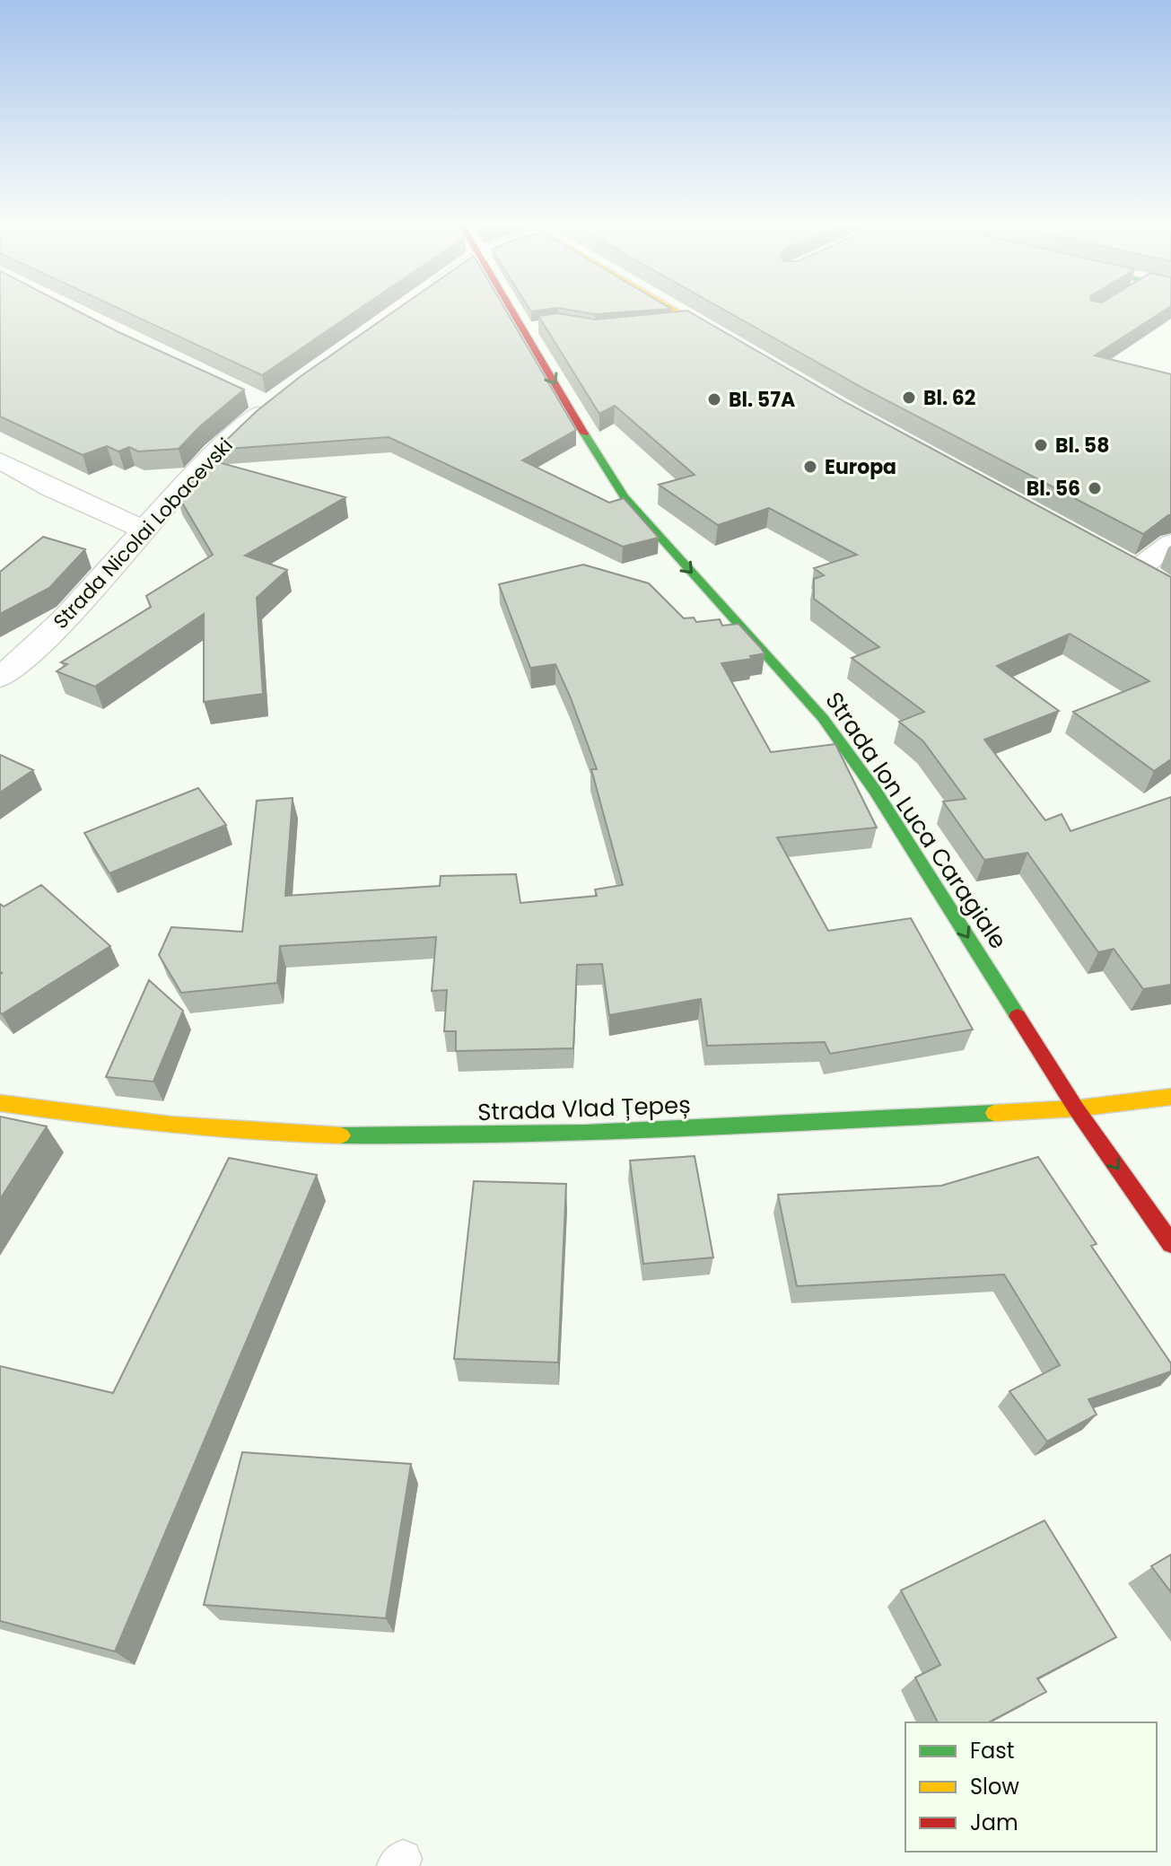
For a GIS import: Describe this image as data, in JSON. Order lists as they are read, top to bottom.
{
  "streets": {
    "main road": ["Strada Ion Luca Caragiale", "Strada Vlad Țepeș"],
    "street": ["Strada Nicolai Lobacevski"]
  },
  "crossings": [
    ["Strada Ion Luca Caragiale", "Strada Vlad Țepeș"]
  ],
  "one_way": ["Strada Ion Luca Caragiale"],
  "places": [
    "Bl. 62",
    "Bl. 57A",
    "Bl. 58",
    "Europa",
    "Bl. 56"
  ],
  "legend": ["Fast", "Slow", "Jam"]
}
